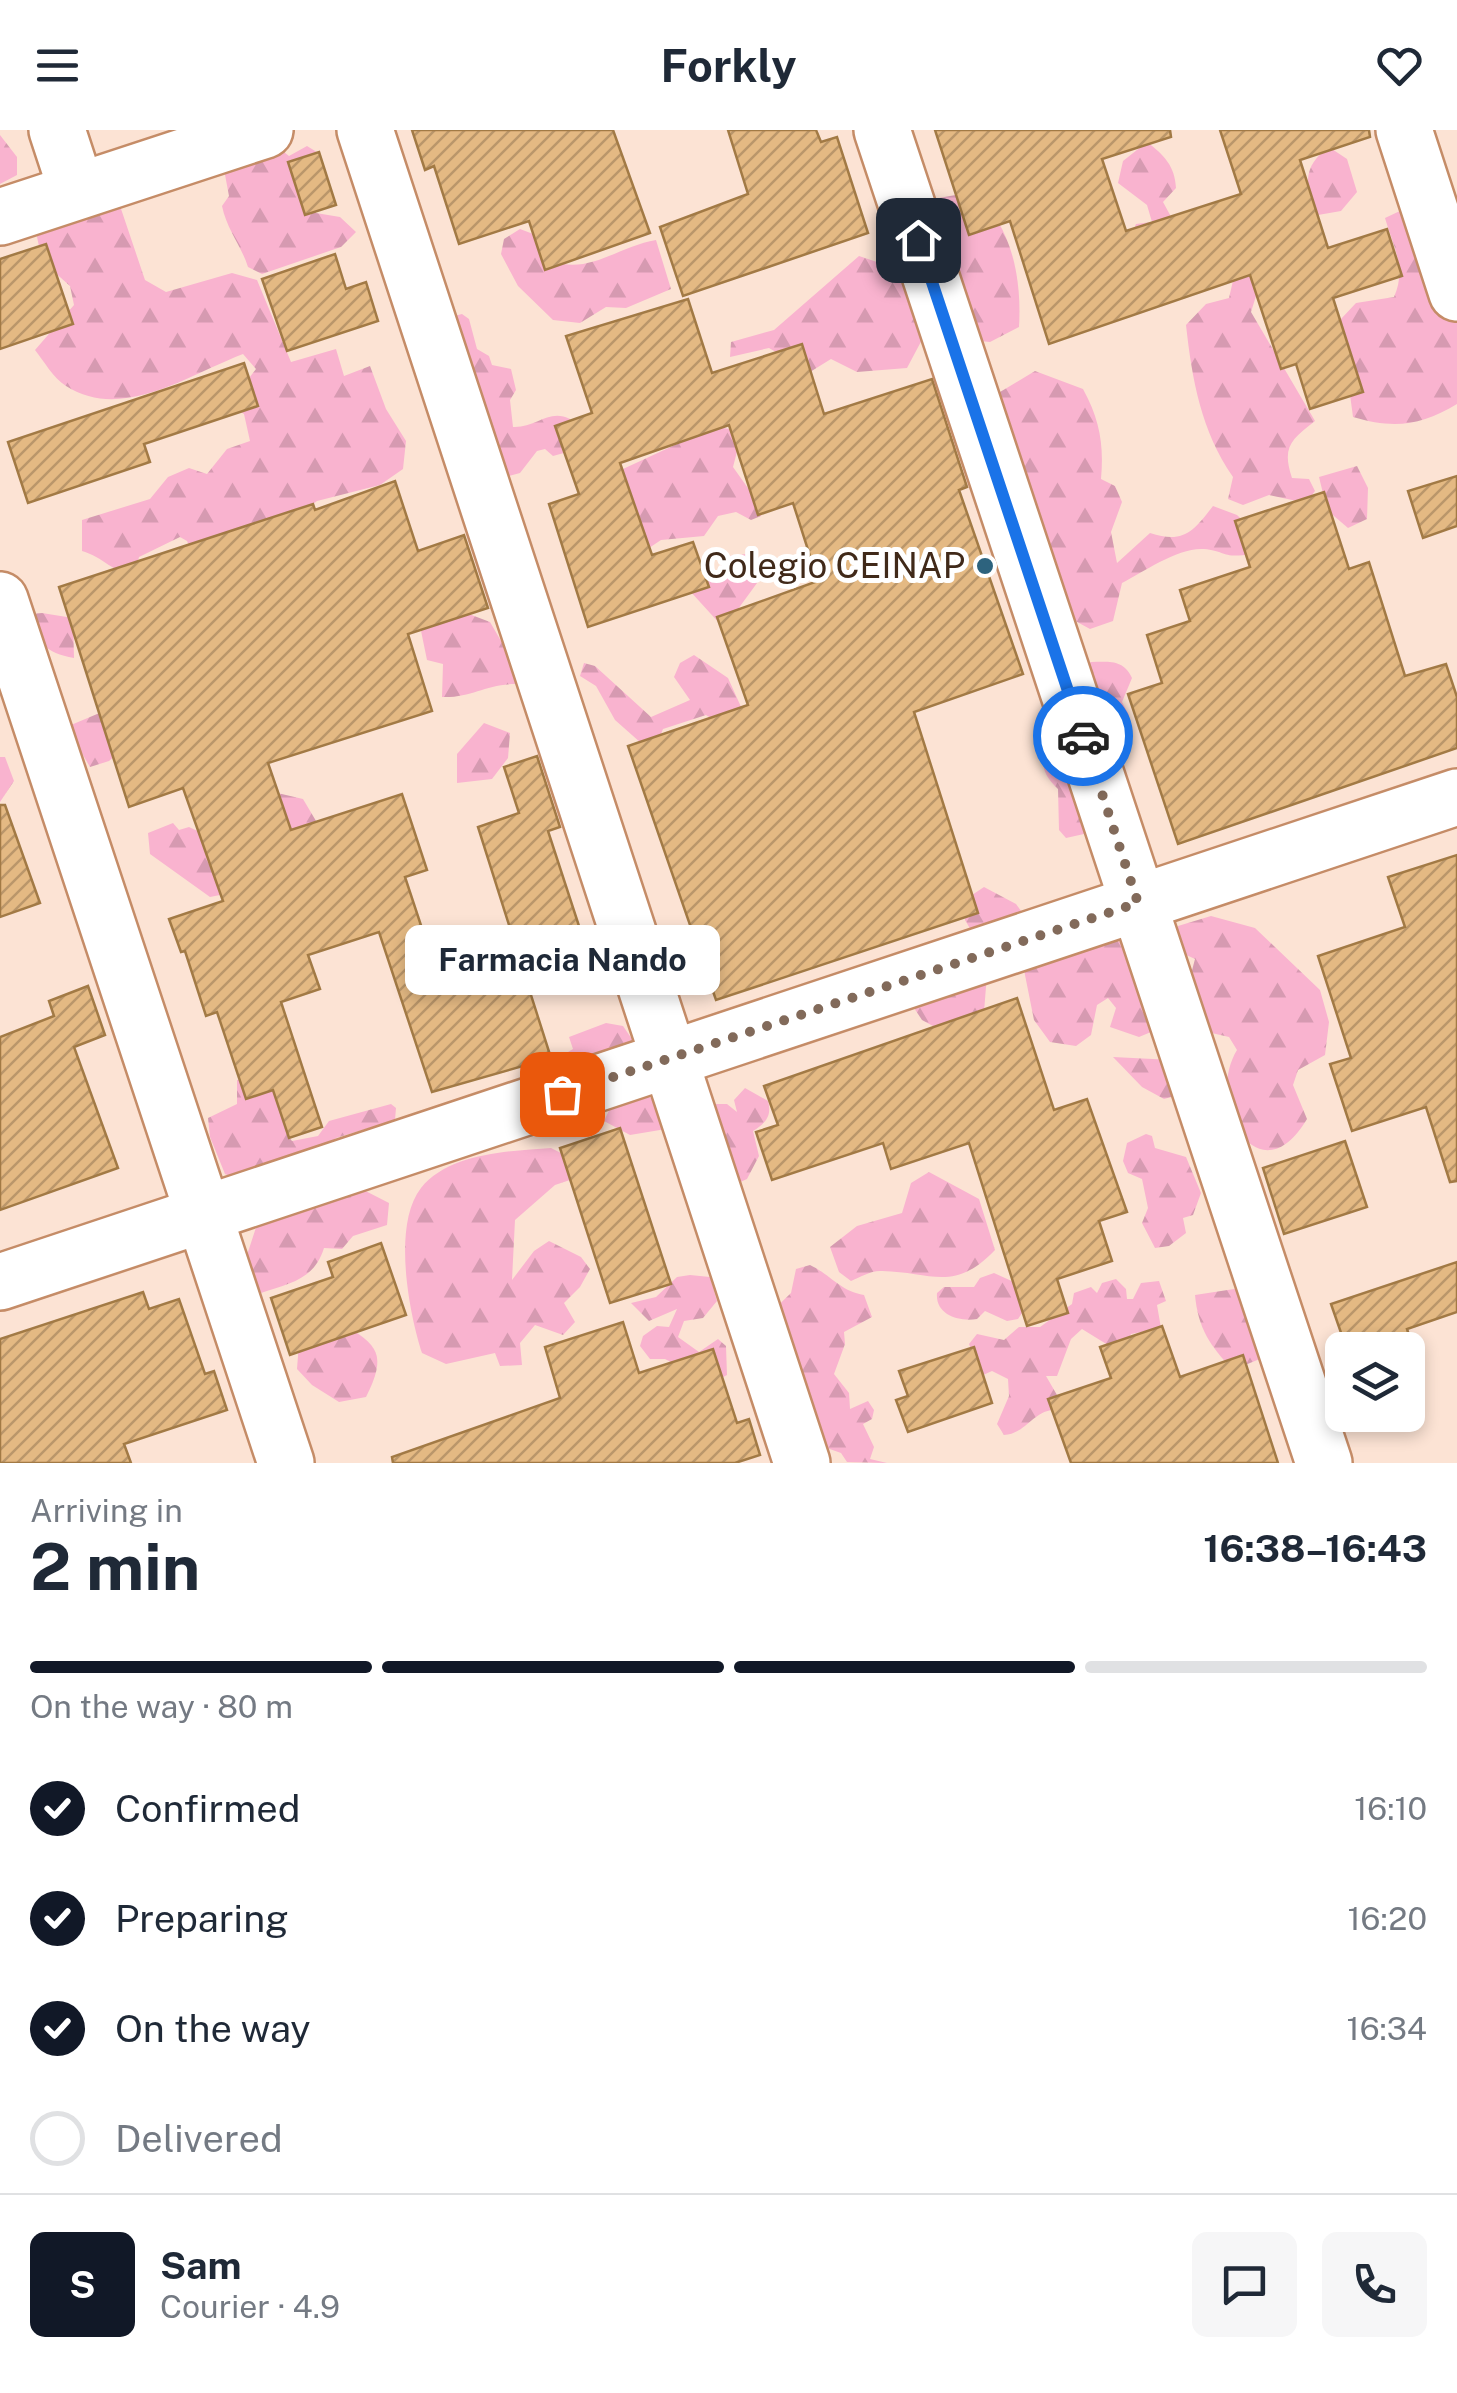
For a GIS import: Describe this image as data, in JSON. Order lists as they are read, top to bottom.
{
  "places": ["Colegio CEINAP", "Farmacia Nando"],
  "page": {
    "header": "Forkly",
    "bubble": "Farmacia Nando",
    "heading": ["2 min", "Arriving in", "16:38–16:43"],
    "panel": ["Sam", "Courier · 4.9"],
    "bar": "On the way · 80 m",
    "list": [
      ["Confirmed", "16:10"],
      ["Preparing", "16:20"],
      ["On the way", "16:34"],
      "Delivered"
    ],
    "round": "S"
  }
}
